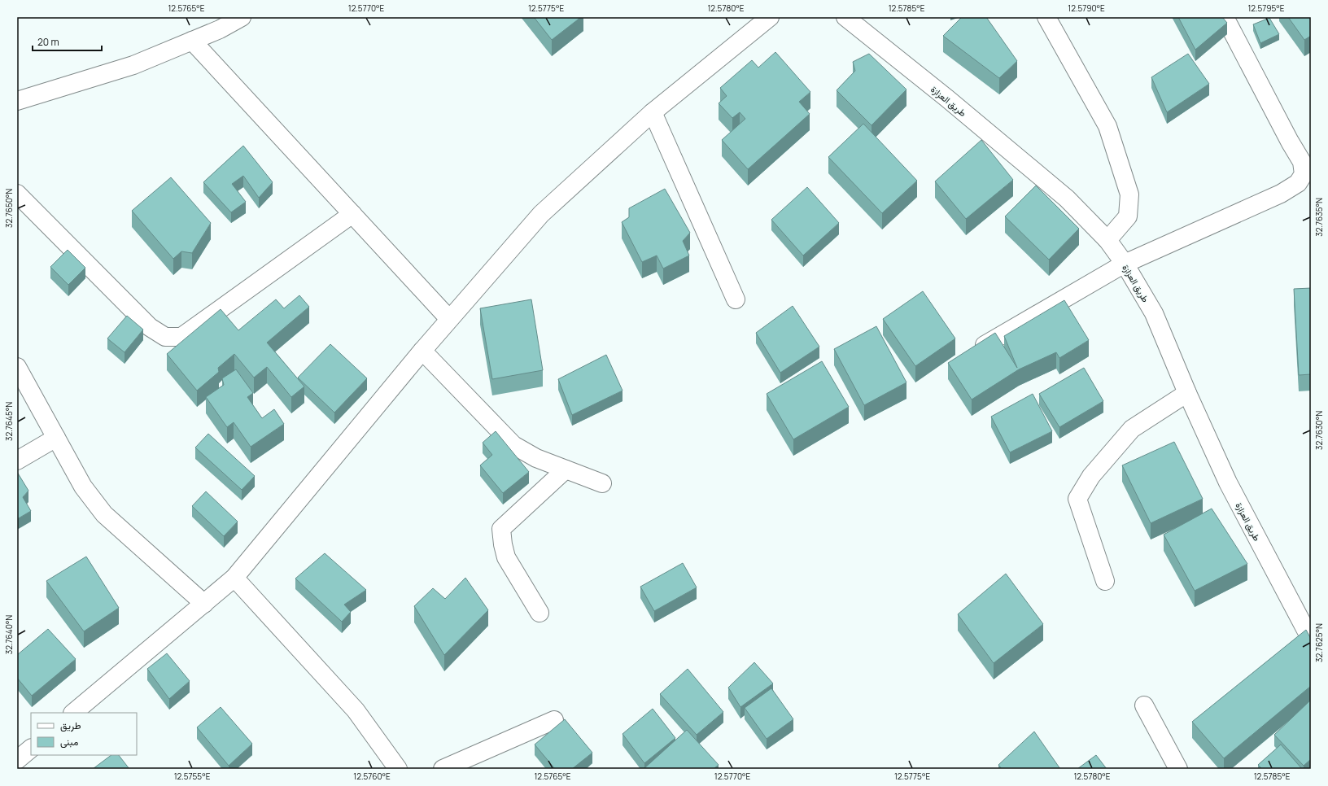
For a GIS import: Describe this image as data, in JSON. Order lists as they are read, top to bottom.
{
  "streets": {
    "street": ["طريق العزازة"]
  },
  "legend": ["طريق", "مبنى"],
  "scale_bar": "20 m",
  "coordinates": [
    "12.5765°E",
    "12.5770°E",
    "12.5775°E",
    "12.5780°E",
    "12.5785°E",
    "12.5790°E",
    "12.5795°E",
    "32.7650°N",
    "32.7635°N",
    "32.7645°N",
    "32.7630°N",
    "32.7640°N",
    "32.7625°N",
    "12.5755°E",
    "12.5760°E"
  ]
}
